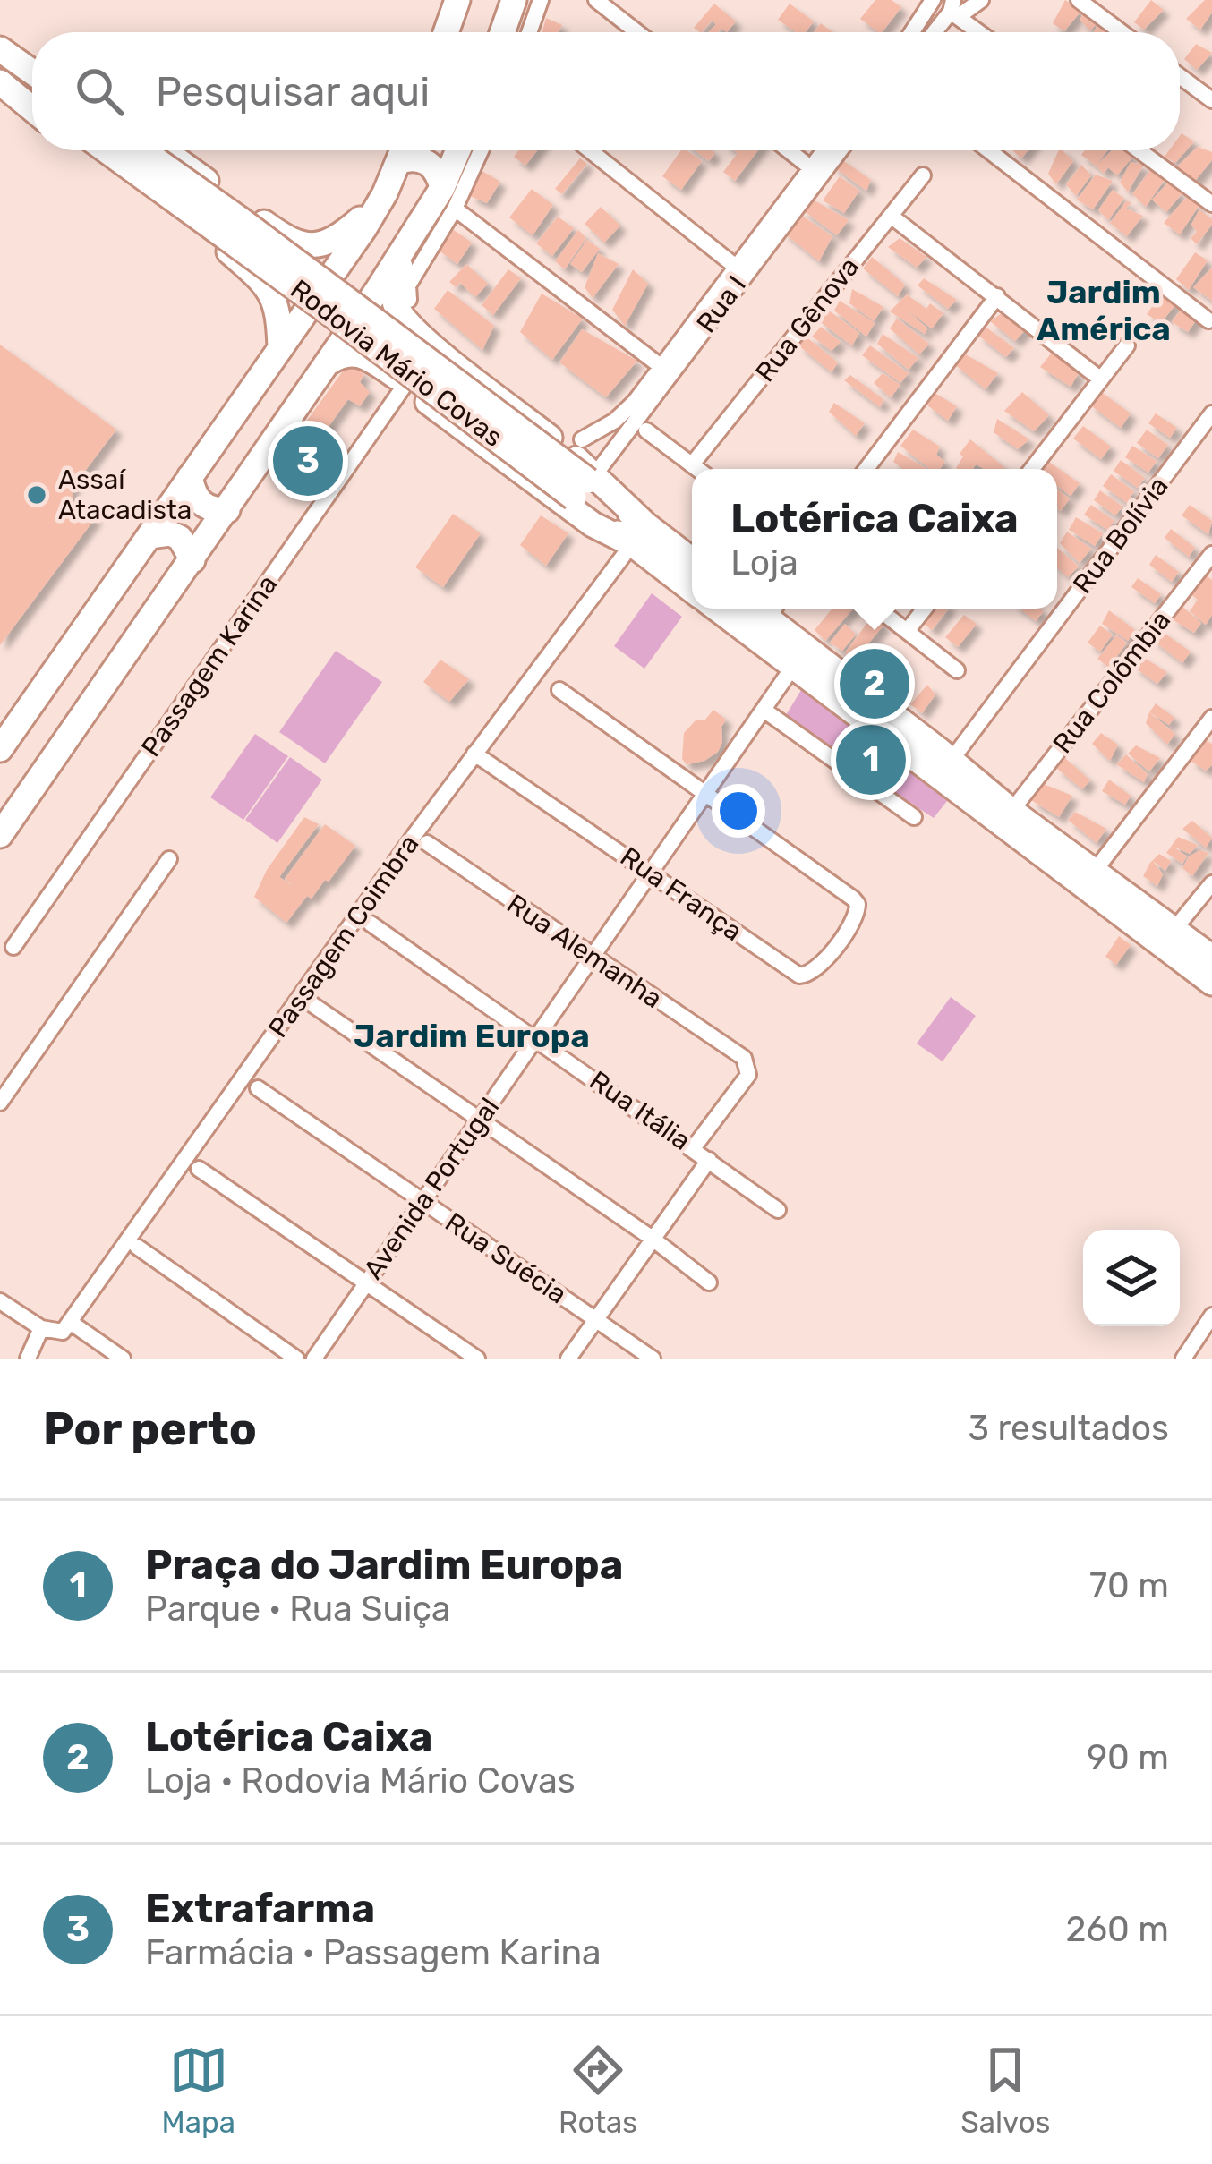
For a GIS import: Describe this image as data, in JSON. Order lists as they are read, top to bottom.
{
  "streets": {
    "main road": ["Rodovia Mário Covas"],
    "street": [
      "Rua I",
      "Rua Gênova",
      "Rua Bolívia",
      "Passagem Karina",
      "Rua Colômbia",
      "Rua França",
      "Passagem Coimbra",
      "Rua Alemanha",
      "Rua Itália",
      "Avenida Portugal",
      "Rua Suécia"
    ]
  },
  "crossings": [
    ["Rua I", "Rodovia Mário Covas"],
    ["Rodovia Mário Covas", "Rua Bolívia"],
    ["Rodovia Mário Covas", "Rua Colômbia"],
    ["Rodovia Mário Covas", "Passagem Coimbra"],
    ["Rodovia Mário Covas", "Avenida Portugal"],
    ["Rua França", "Passagem Coimbra"],
    ["Rua França", "Avenida Portugal"],
    ["Rua Alemanha", "Rua Itália"],
    ["Rua Alemanha", "Avenida Portugal"],
    ["Rua Itália", "Avenida Portugal"],
    ["Rua Itália", "Rua Suécia"],
    ["Avenida Portugal", "Rua Suécia"]
  ],
  "districts": ["Jardim América", "Jardim Europa"],
  "places": ["Assaí Atacadista"],
  "page": {
    "search": "Pesquisar aqui",
    "pins": ["3", "2", "1"],
    "popup": ["Lotérica Caixa", "Loja"],
    "heading": ["Por perto", "3 resultados"],
    "list": [
      {
        "mark": "1",
        "name": "Praça do Jardim Europa",
        "note": "Parque · Rua Suiça",
        "value": "70 m"
      },
      {
        "mark": "2",
        "name": "Lotérica Caixa",
        "note": "Loja · Rodovia Mário Covas",
        "value": "90 m"
      },
      {
        "mark": "3",
        "name": "Extrafarma",
        "note": "Farmácia · Passagem Karina",
        "value": "260 m"
      }
    ],
    "nav": ["Mapa", "Rotas", "Salvos"]
  }
}
